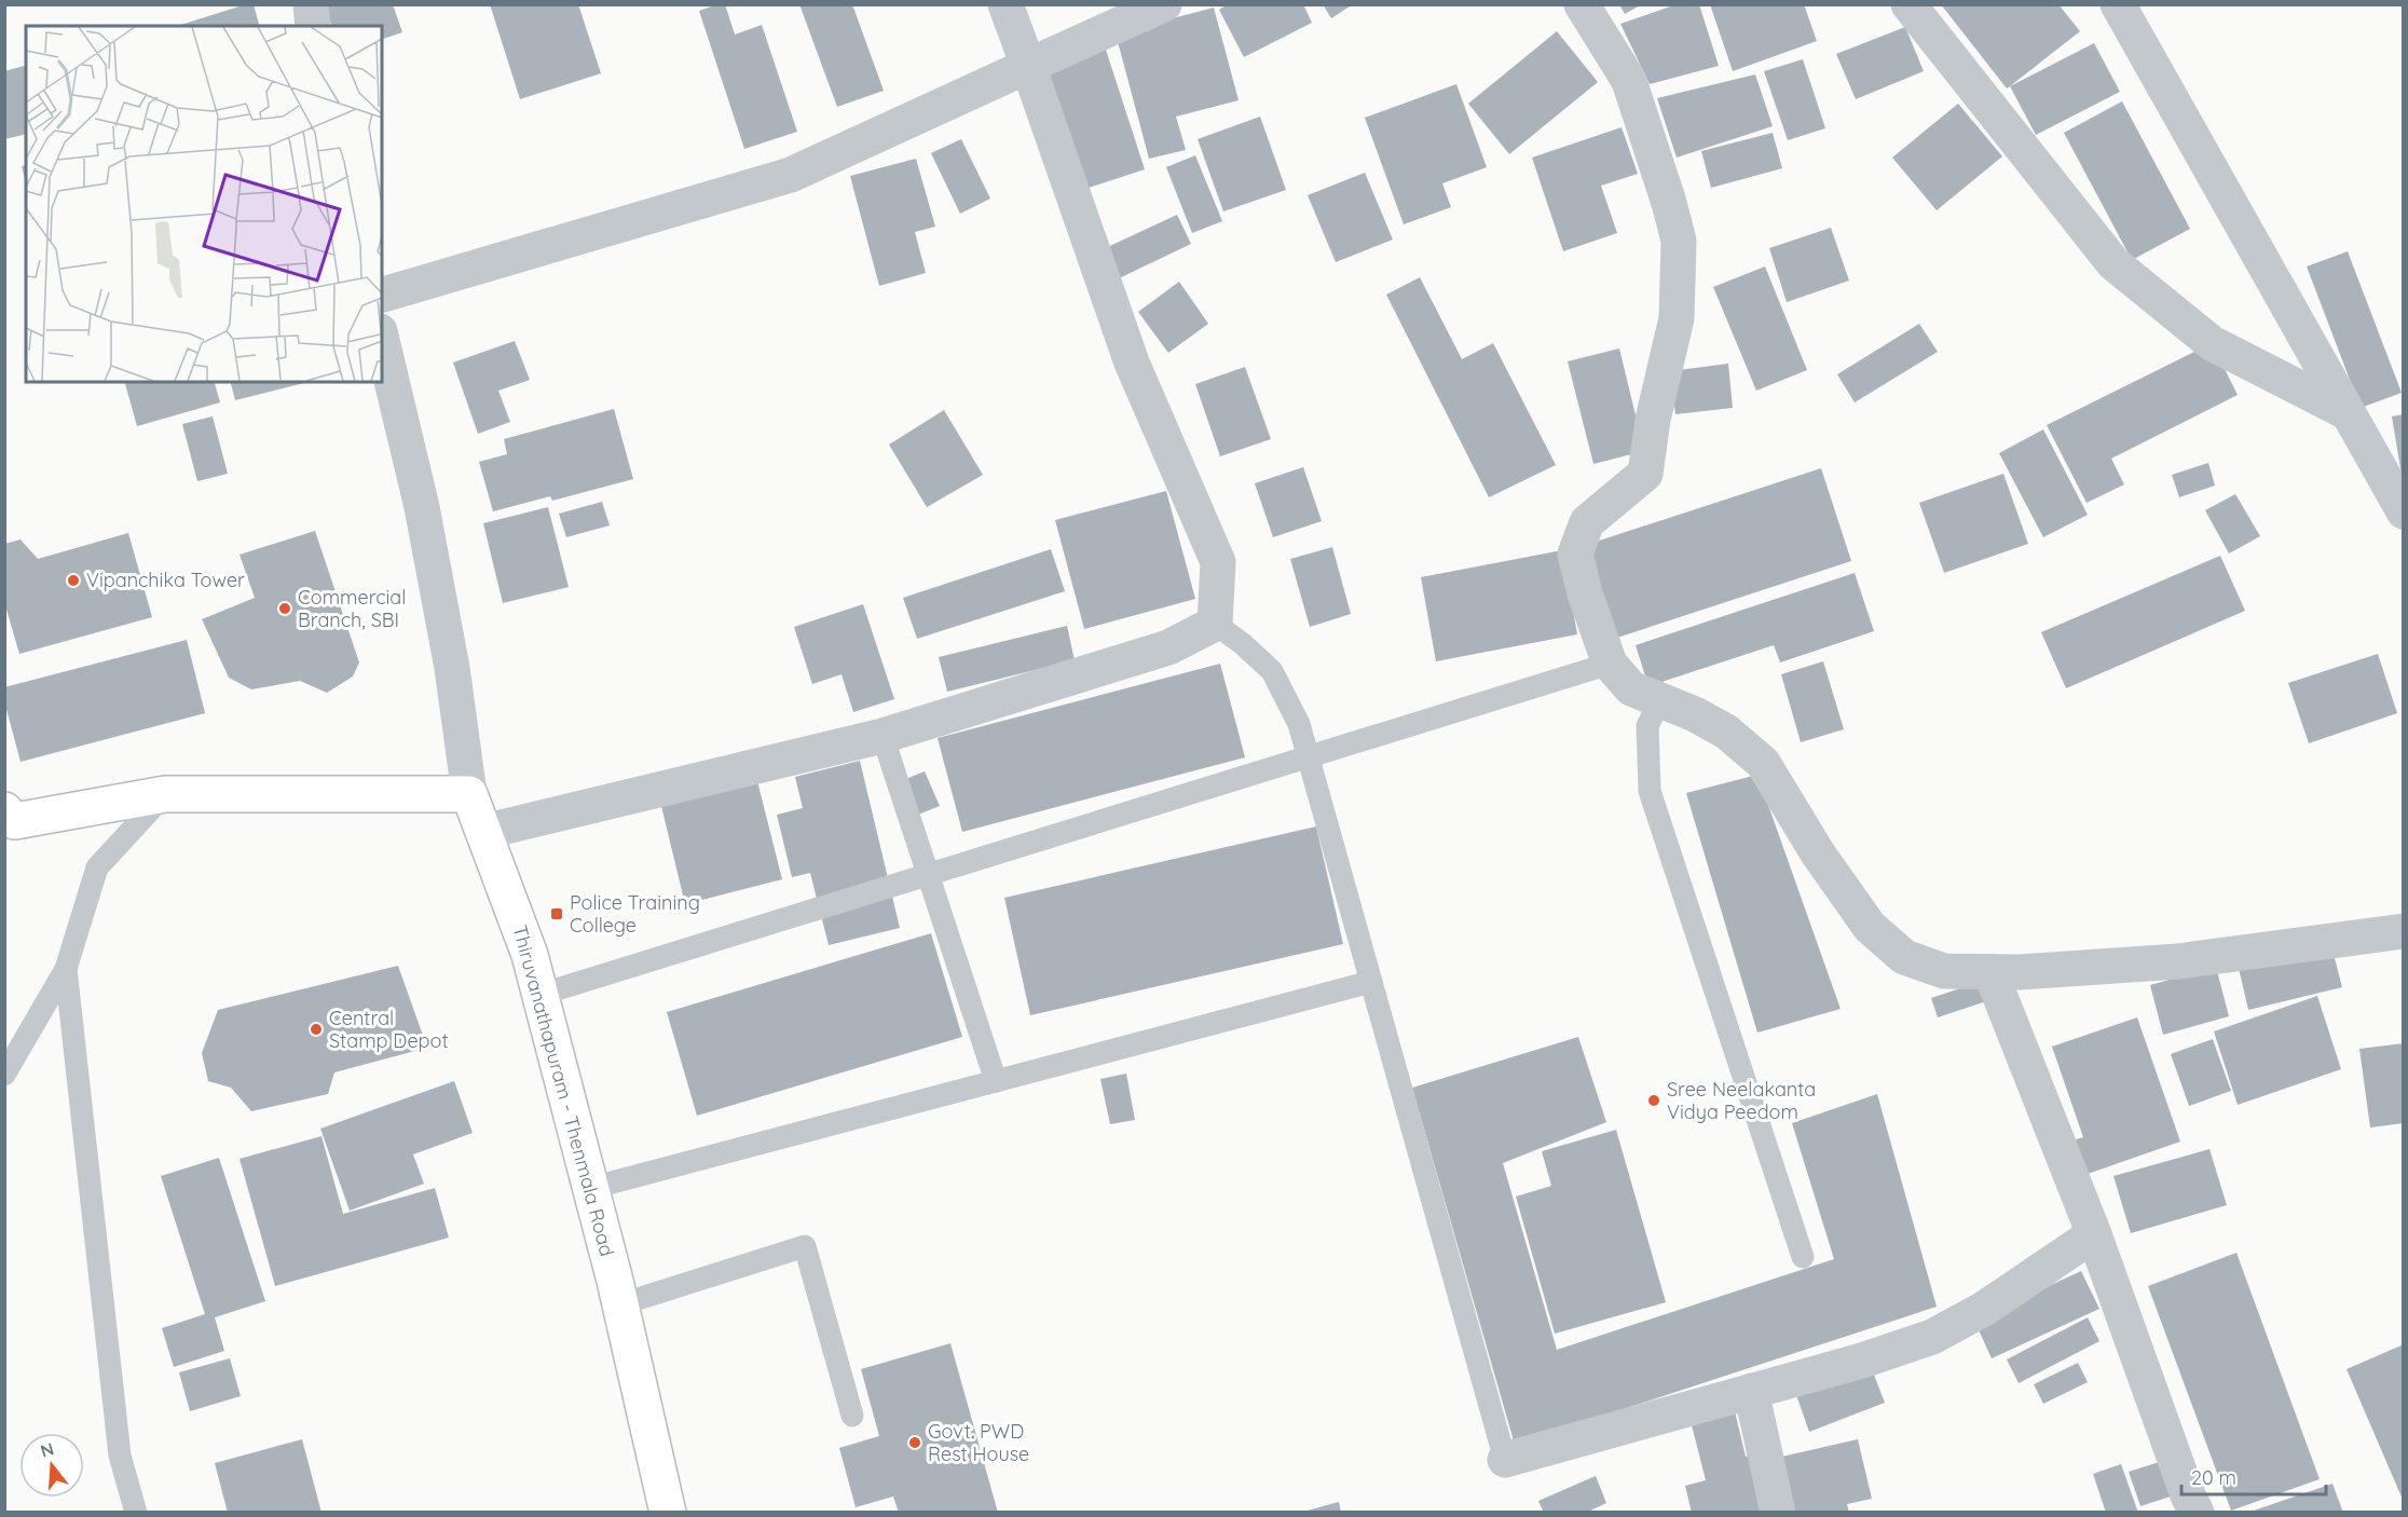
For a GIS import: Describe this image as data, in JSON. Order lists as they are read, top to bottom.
{
  "streets": {
    "main road": ["Thiruvanathapuram - Thenmala Road"]
  },
  "places": {
    "other": [
      "Vipanchika Tower",
      "Commercial Branch, SBI",
      "Central Stamp Depot",
      "Sree Neelakanta Vidya Peedom",
      "Govt. PWD Rest House"
    ],
    "transit": ["Police Training College"]
  },
  "scale_bar": "20 m",
  "north": "top"
}
